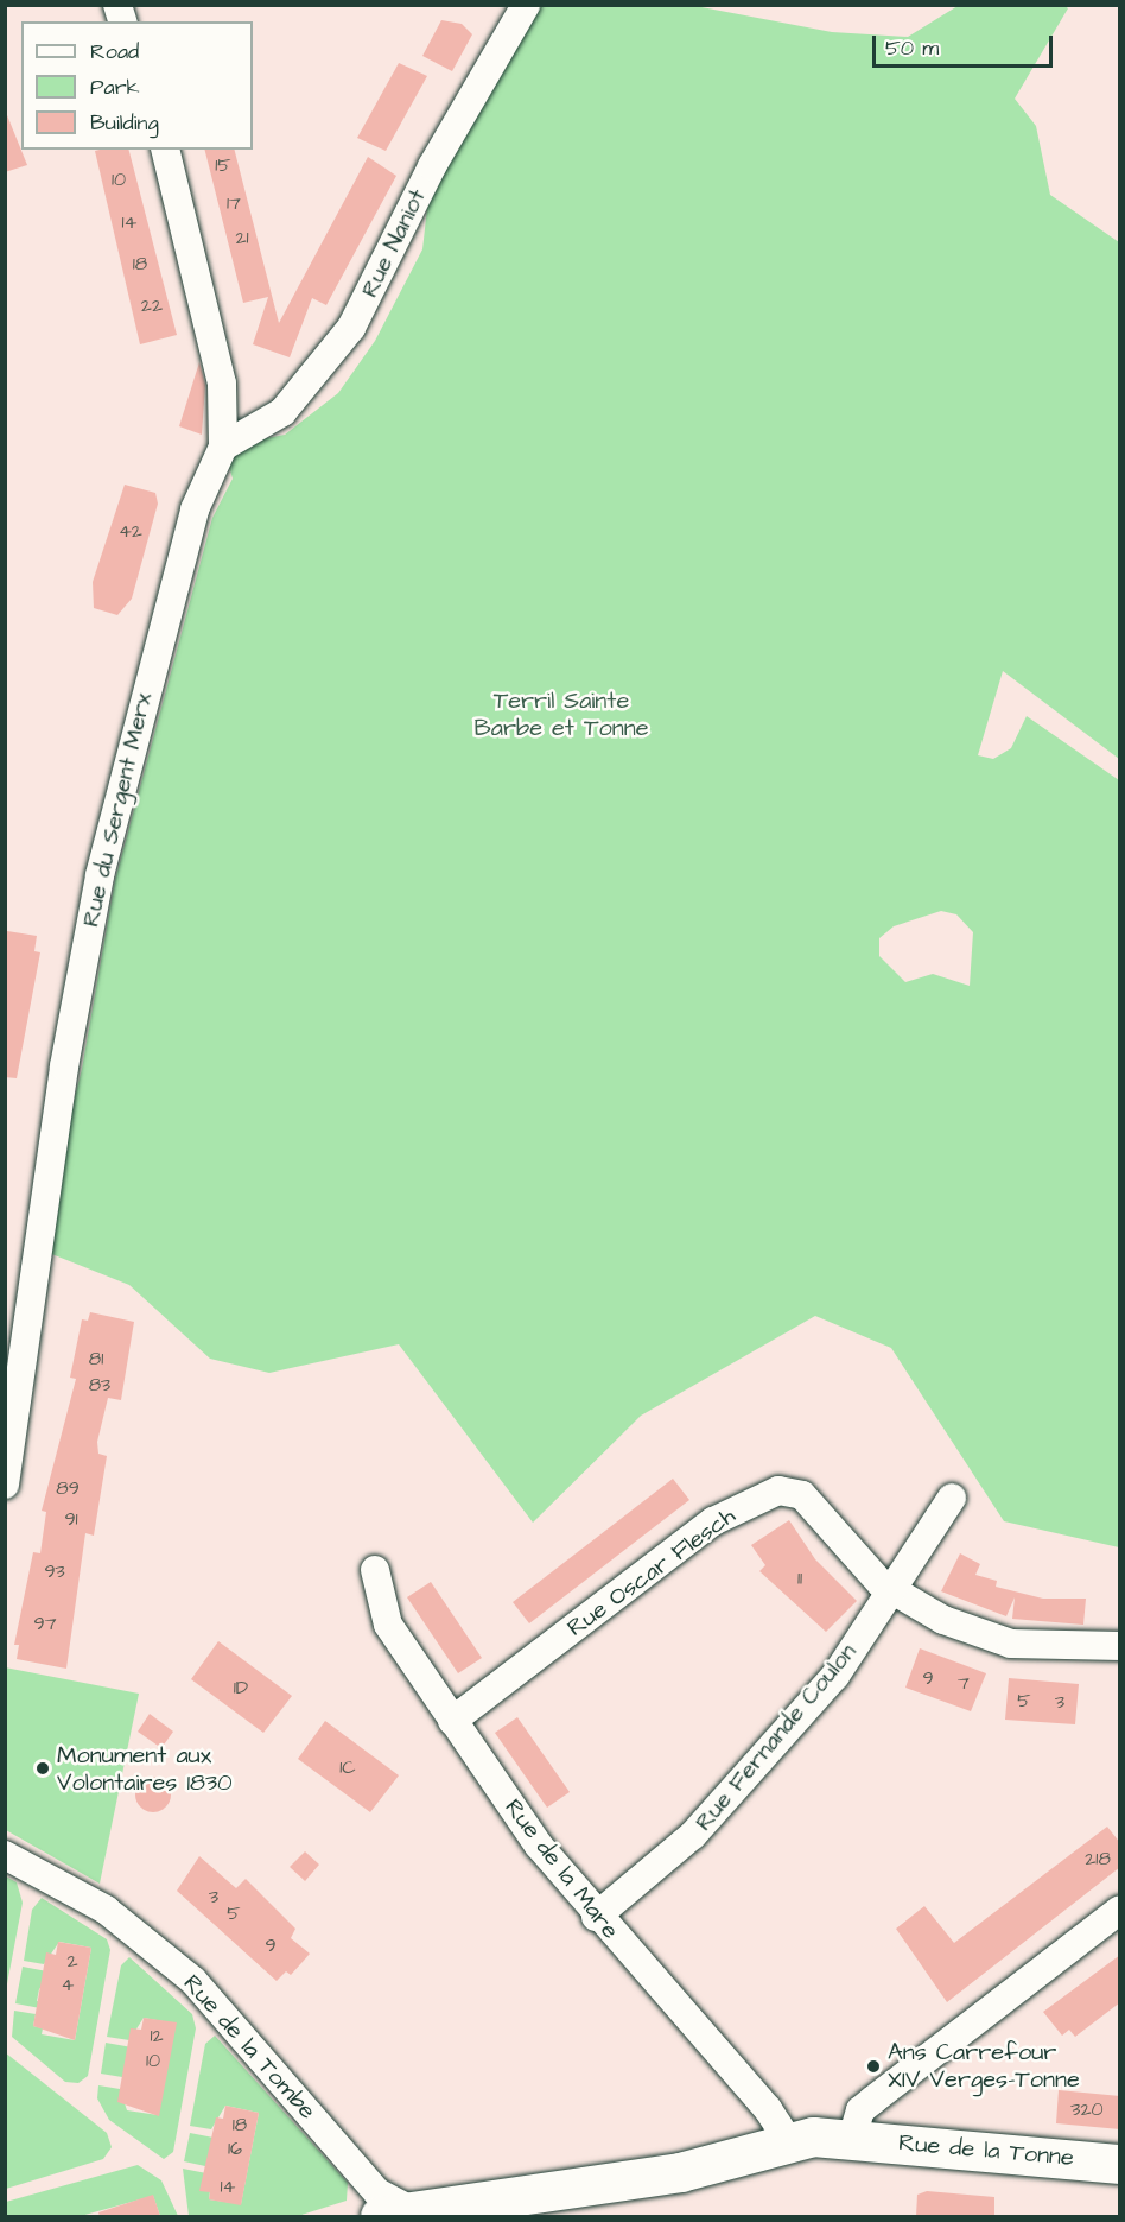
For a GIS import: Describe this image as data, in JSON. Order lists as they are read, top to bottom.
{
  "streets": {
    "street": [
      "Rue Naniot",
      "Rue du Sergent Merx",
      "Rue Oscar Flesch",
      "Rue Fernande Coulon",
      "Rue de la Mare",
      "Rue de la Tombe",
      "Rue de la Tonne"
    ]
  },
  "crossings": [
    ["Rue Naniot", "Rue du Sergent Merx"],
    ["Rue Oscar Flesch", "Rue Fernande Coulon"],
    ["Rue Oscar Flesch", "Rue de la Mare"],
    ["Rue Fernande Coulon", "Rue de la Mare"],
    ["Rue de la Mare", "Rue de la Tonne"],
    ["Rue de la Tombe", "Rue de la Tonne"]
  ],
  "parks": ["Terril Sainte Barbe et Tonne"],
  "places": ["Monument aux Volontaires 1830", "Ans Carrefour XIV Verges-Tonne"],
  "house_numbers": [
    "15",
    "10",
    "17",
    "14",
    "21",
    "18",
    "22",
    "42",
    "81",
    "83",
    "89",
    "91",
    "93",
    "11",
    "97",
    "9",
    "7",
    "1D",
    "5",
    "3",
    "1C",
    "218",
    "3",
    "5",
    "9",
    "2",
    "4",
    "12",
    "10",
    "320",
    "18",
    "16",
    "14"
  ],
  "legend": ["Road", "Park", "Building"],
  "scale_bar": "50 m"
}
